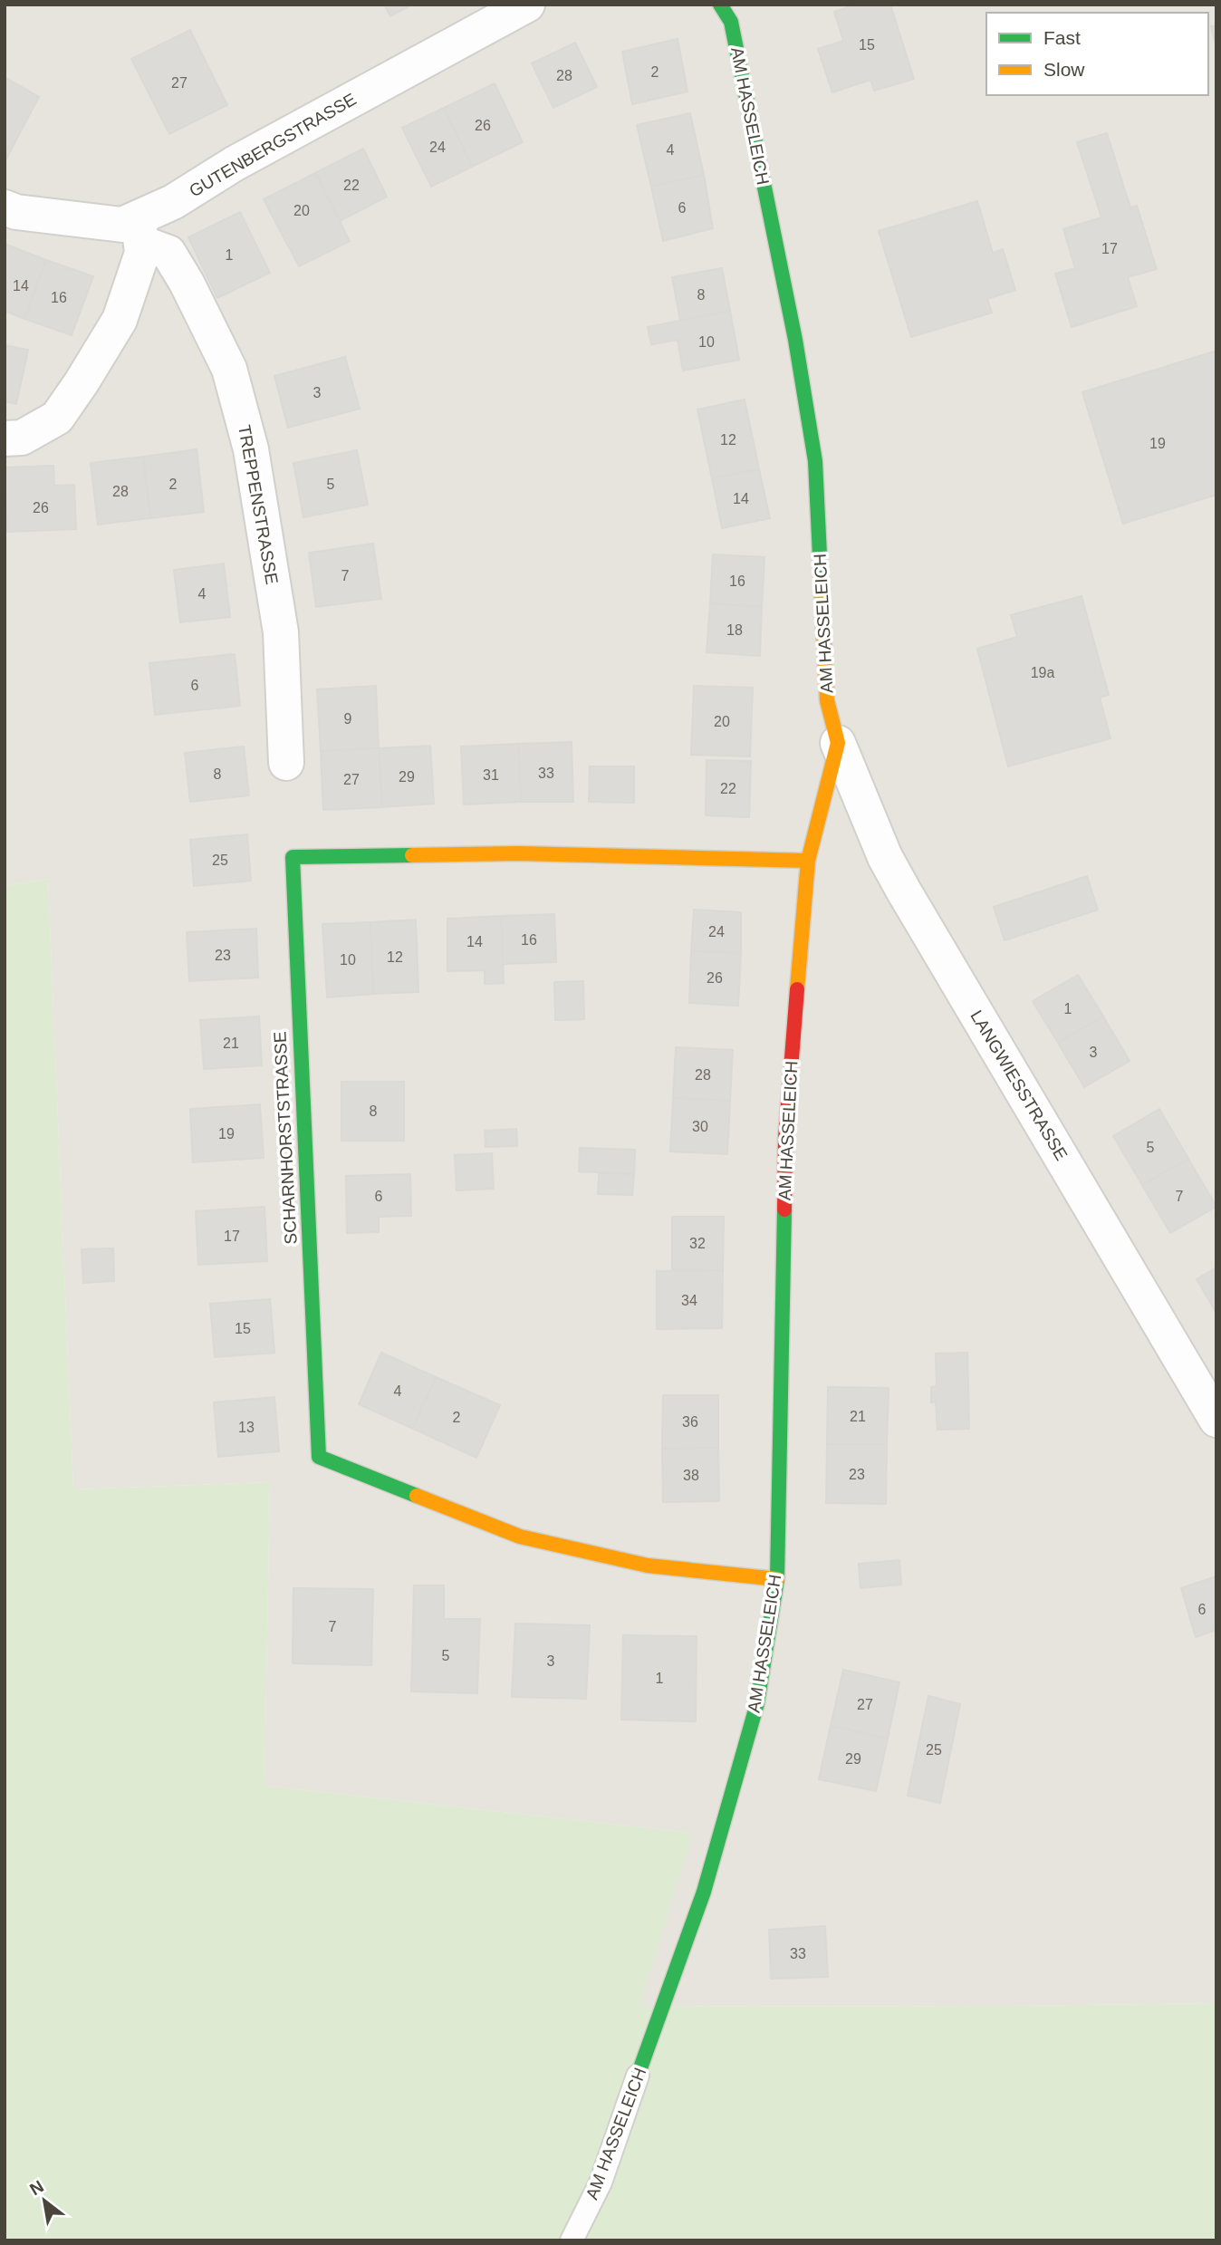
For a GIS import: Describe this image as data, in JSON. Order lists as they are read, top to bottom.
{
  "streets": {
    "street": [
      "AM HASSELEICH",
      "GUTENBERGSTRASSE",
      "TREPPENSTRASSE",
      "LANGWIESSTRASSE",
      "SCHARNHORSTSTRASSE"
    ]
  },
  "crossings": [
    ["AM HASSELEICH", "LANGWIESSTRASSE"],
    ["AM HASSELEICH", "SCHARNHORSTSTRASSE"],
    ["GUTENBERGSTRASSE", "TREPPENSTRASSE"]
  ],
  "house_numbers": [
    "15",
    "2",
    "28",
    "27",
    "26",
    "24",
    "4",
    "22",
    "6",
    "20",
    "17",
    "1",
    "14",
    "8",
    "16",
    "10",
    "3",
    "12",
    "19",
    "2",
    "5",
    "28",
    "14",
    "26",
    "7",
    "16",
    "4",
    "18",
    "19a",
    "6",
    "9",
    "20",
    "33",
    "8",
    "31",
    "29",
    "27",
    "22",
    "25",
    "24",
    "16",
    "14",
    "23",
    "12",
    "10",
    "26",
    "1",
    "21",
    "3",
    "28",
    "8",
    "30",
    "19",
    "5",
    "6",
    "7",
    "17",
    "32",
    "34",
    "15",
    "4",
    "21",
    "2",
    "36",
    "13",
    "23",
    "38",
    "6",
    "7",
    "5",
    "3",
    "1",
    "27",
    "25",
    "29",
    "33"
  ],
  "legend": ["Fast", "Slow"],
  "north": "top left"
}
